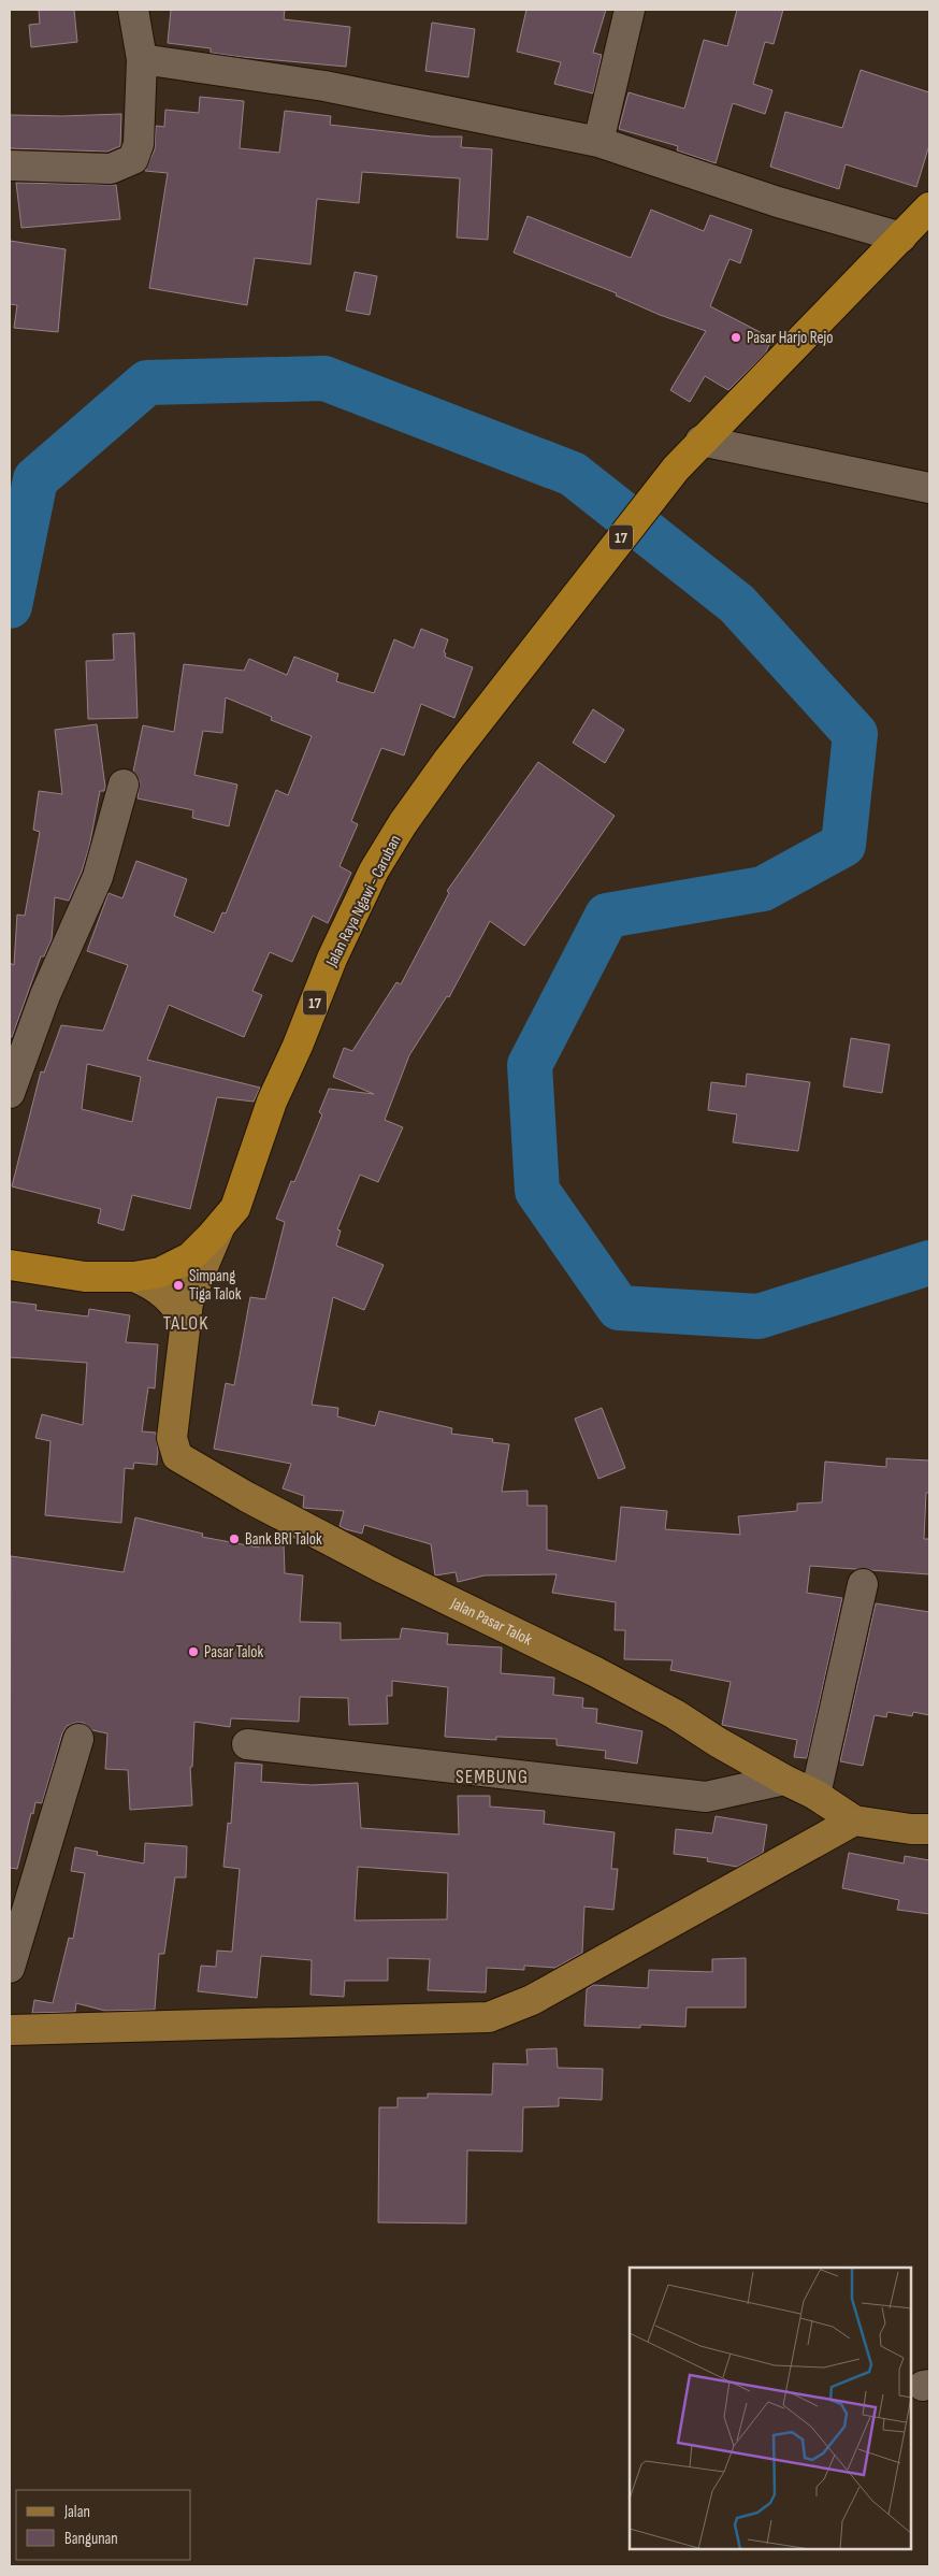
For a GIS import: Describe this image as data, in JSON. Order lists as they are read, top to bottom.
{
  "streets": {
    "highway": ["17", "Jalan Raya Ngawi - Caruban"],
    "main road": ["Jalan Pasar Talok"]
  },
  "crossings": [
    ["17", "Jalan Raya Ngawi - Caruban"],
    ["Jalan Raya Ngawi - Caruban", "Jalan Pasar Talok"]
  ],
  "districts": ["TALOK", "SEMBUNG"],
  "places": [
    "Pasar Harjo Rejo",
    "Simpang Tiga Talok",
    "Bank BRI Talok",
    "Pasar Talok"
  ],
  "legend": ["Jalan", "Bangunan"]
}
